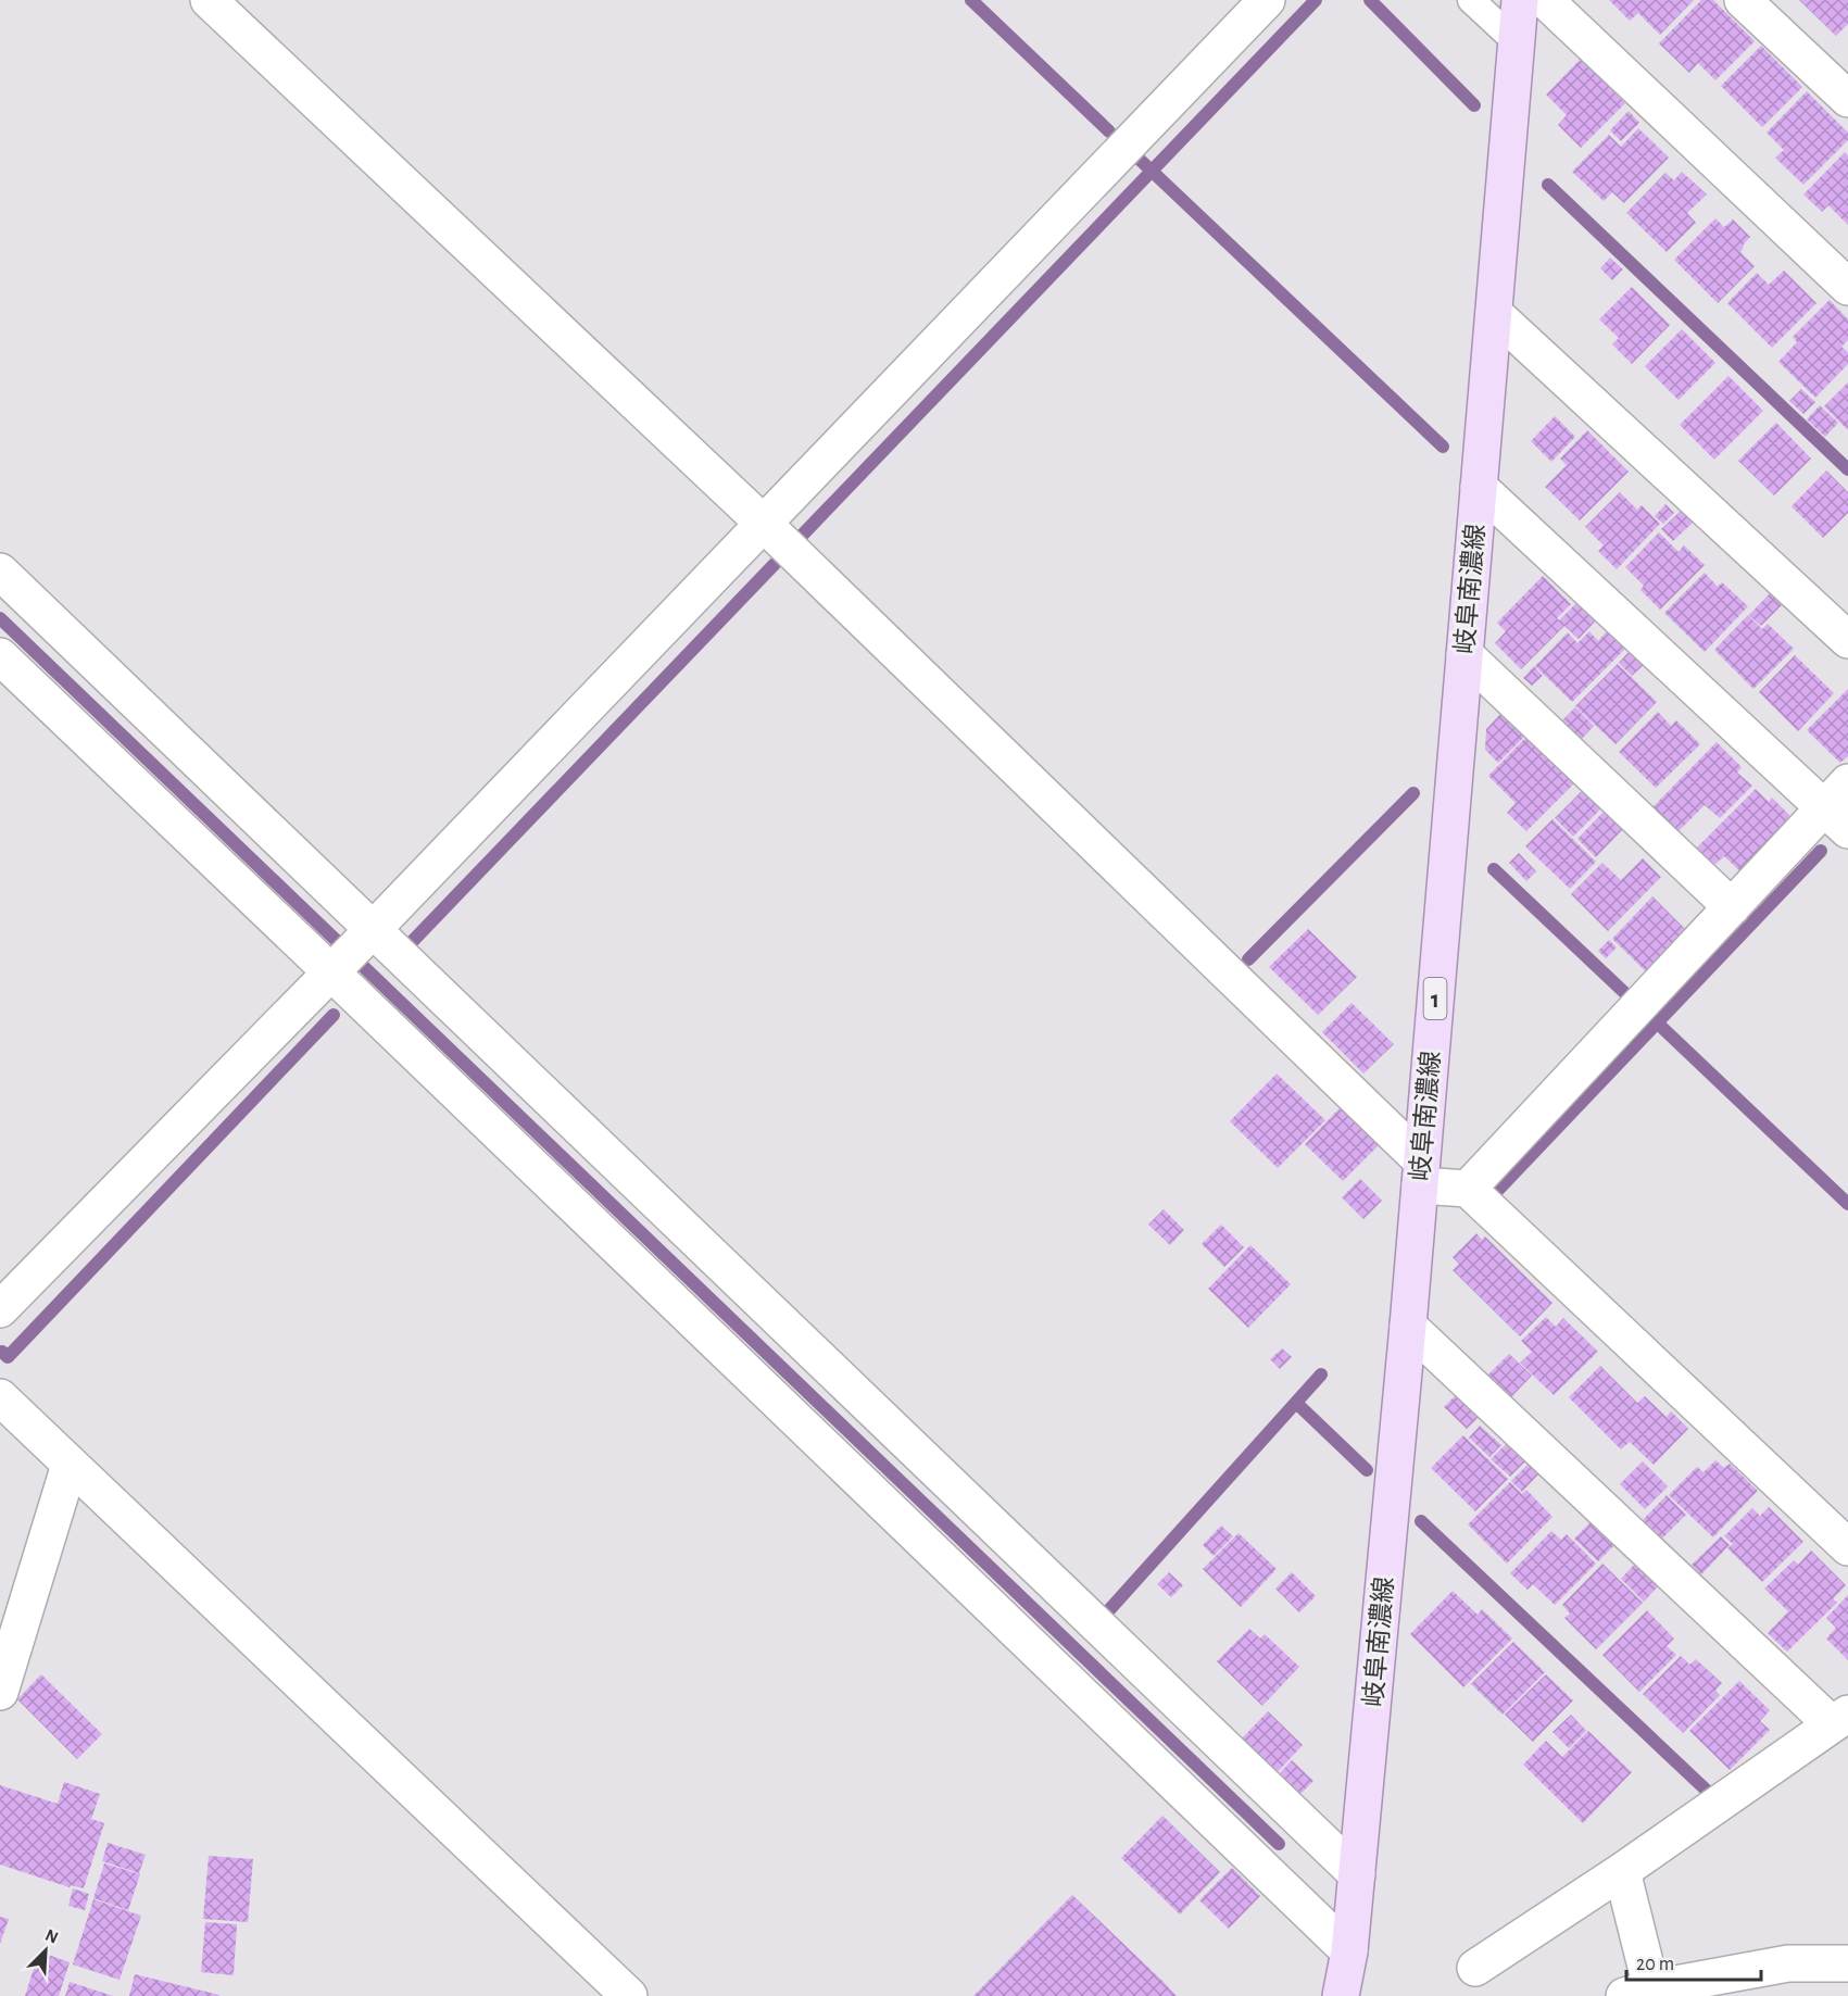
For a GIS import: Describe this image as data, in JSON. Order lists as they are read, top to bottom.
{
  "streets": {
    "main road": ["岐阜南濃線", "1"]
  },
  "scale_bar": "20 m",
  "north": "top right"
}
